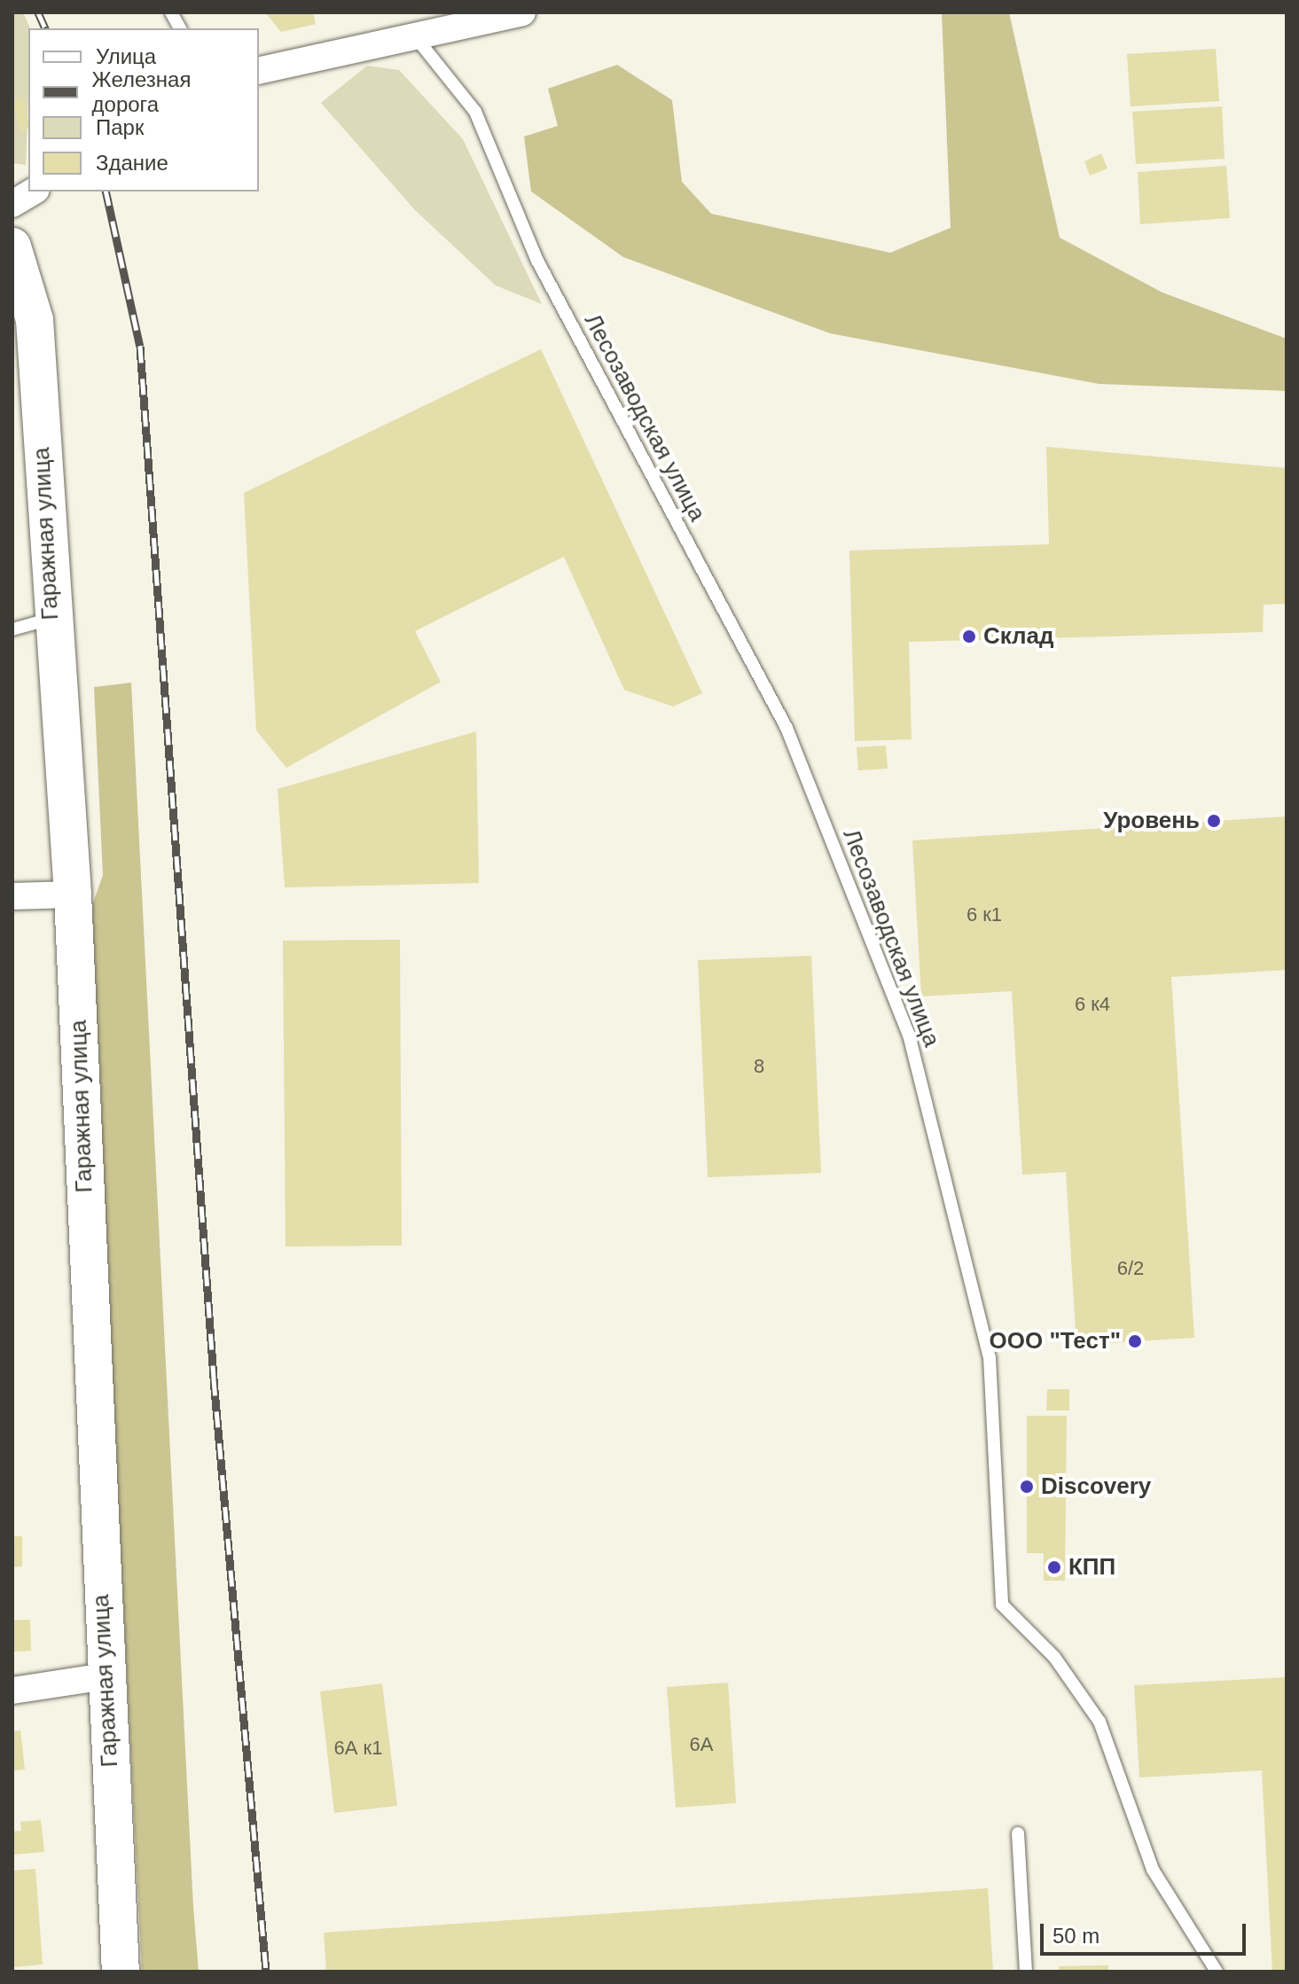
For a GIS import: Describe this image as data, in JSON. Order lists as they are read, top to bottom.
{
  "streets": {
    "street": ["Гаражная улица"],
    "lane": ["Лесозаводская улица"]
  },
  "places": [
    "Склад",
    "Уровень",
    "ООО \"Тест\"",
    "Discovery",
    "КПП"
  ],
  "house_numbers": [
    "6 к1",
    "6 к4",
    "8",
    "6/2",
    "6А",
    "6А к1"
  ],
  "legend": [
    "Улица",
    "Железная дорога",
    "Парк",
    "Здание"
  ],
  "scale_bar": "50 m"
}
